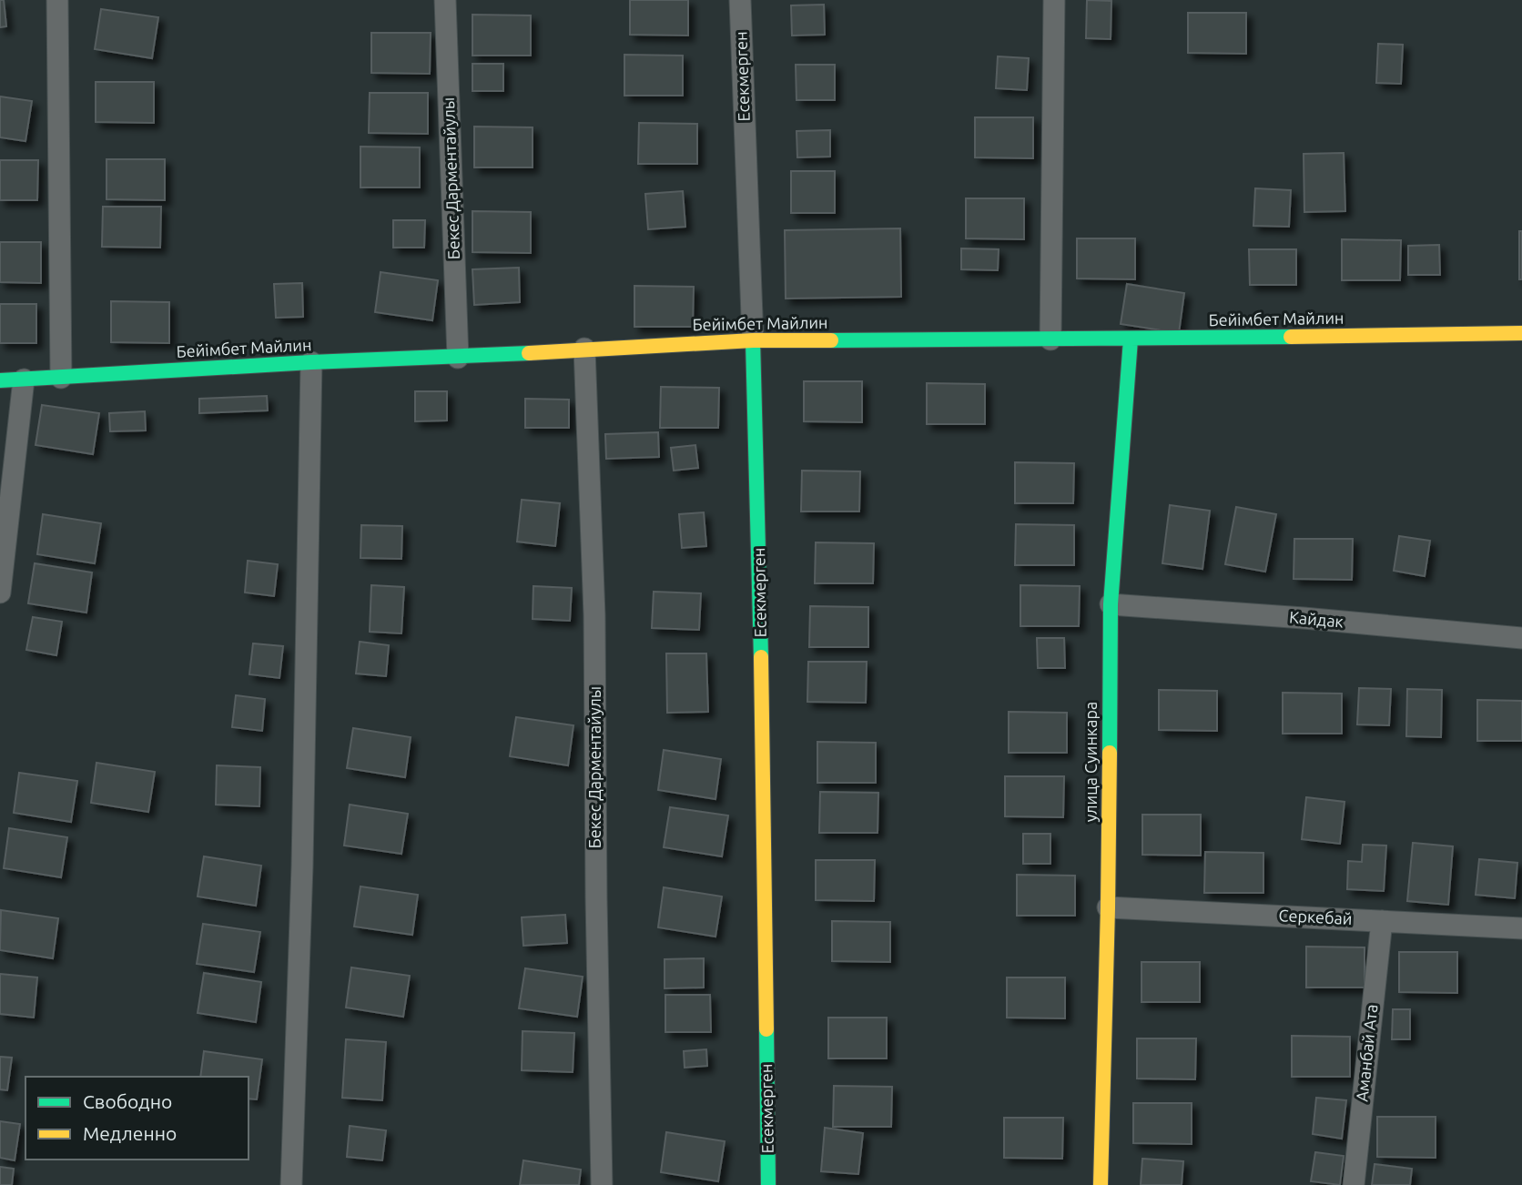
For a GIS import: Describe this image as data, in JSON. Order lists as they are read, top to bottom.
{
  "streets": {
    "street": [
      "Eсекмерген",
      "Бекес Дарментайулы",
      "Бейімбет Майлин",
      "Кайдак",
      "улица Суинкара",
      "Серкебай",
      "Аманбай Ата"
    ]
  },
  "crossings": [
    ["Eсекмерген", "Бейімбет Майлин"],
    ["Бекес Дарментайулы", "Бейімбет Майлин"],
    ["Бейімбет Майлин", "улица Суинкара"],
    ["Кайдак", "улица Суинкара"],
    ["улица Суинкара", "Серкебай"],
    ["Серкебай", "Аманбай Ата"]
  ],
  "legend": ["Свободно", "Медленно"]
}
